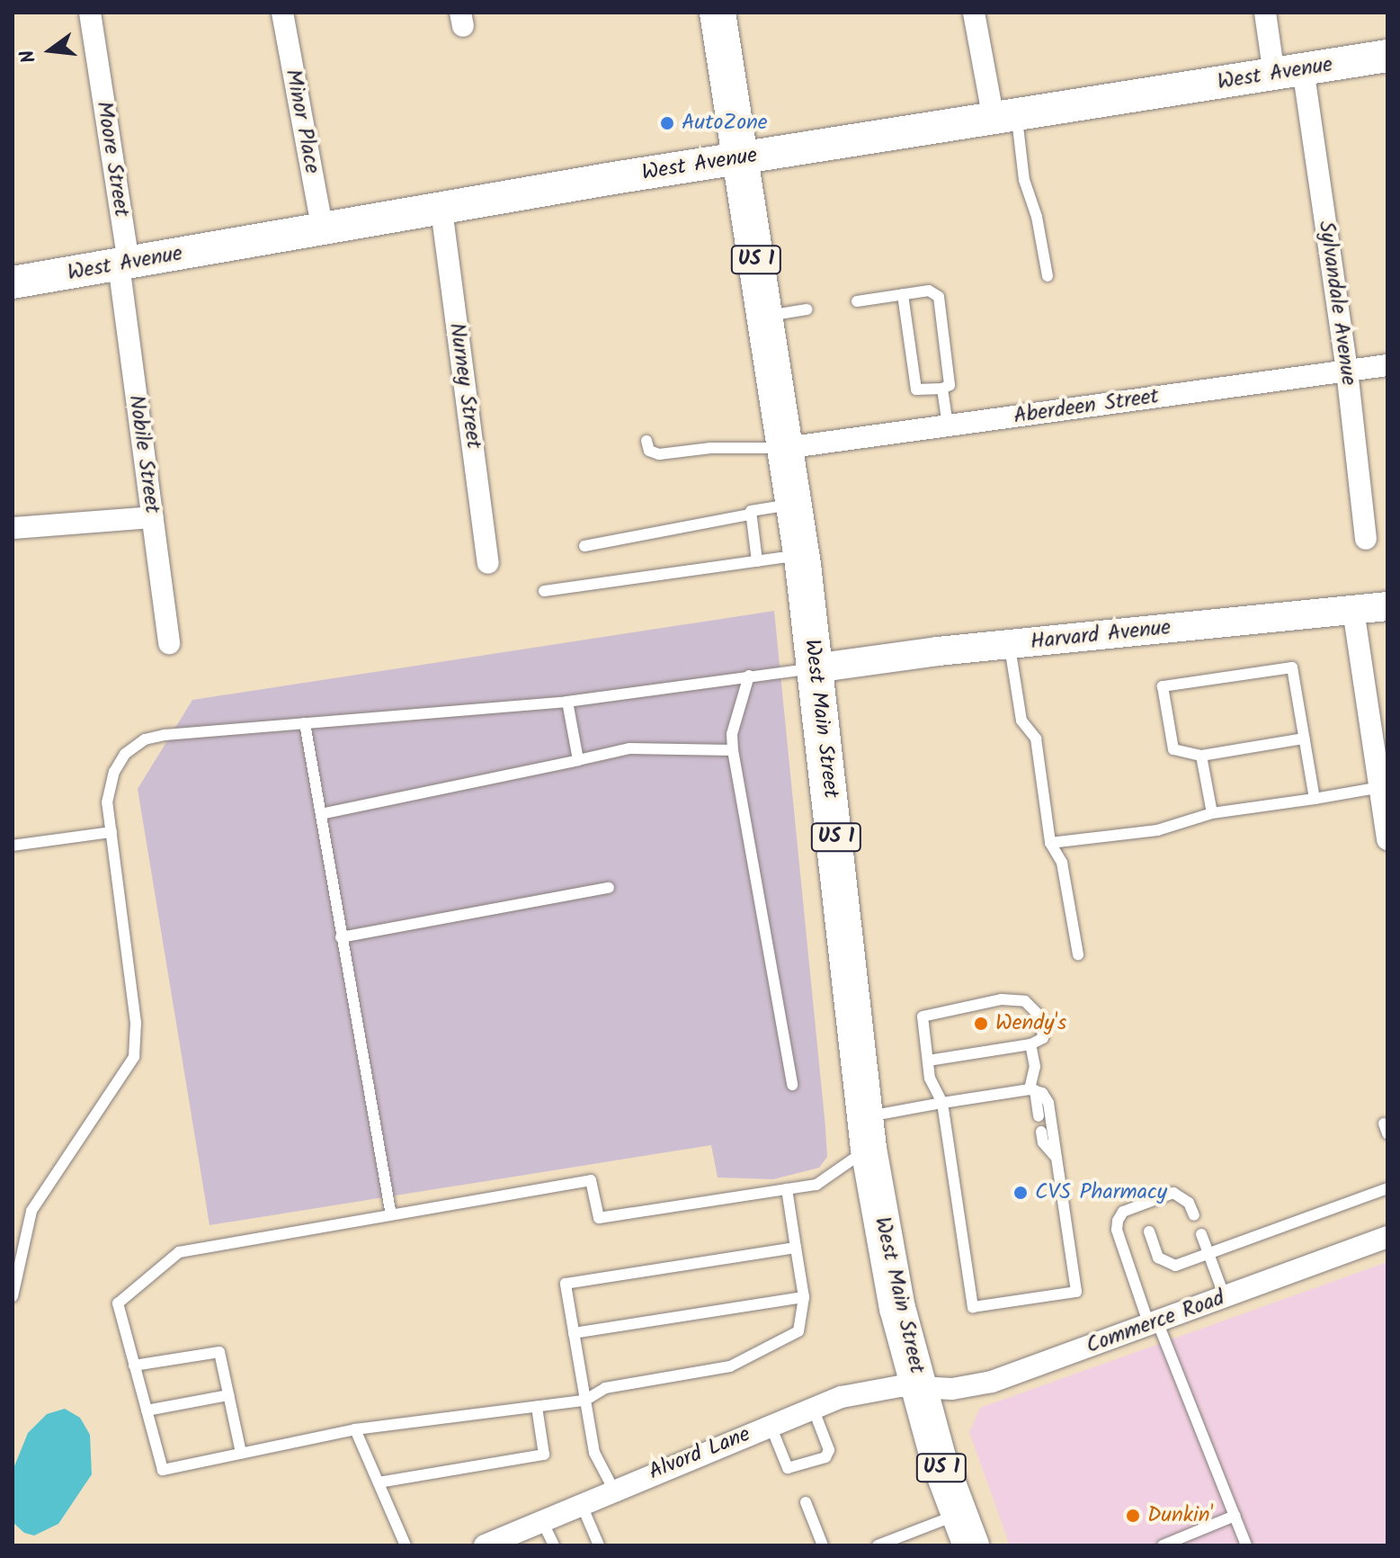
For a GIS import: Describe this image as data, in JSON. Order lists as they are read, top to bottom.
{
  "streets": {
    "main road": ["West Avenue", "US 1", "West Main Street"],
    "street": [
      "Minor Place",
      "Moore Street",
      "Sylvandale Avenue",
      "Nurney Street",
      "Aberdeen Street",
      "Nobile Street",
      "Harvard Avenue",
      "Commerce Road",
      "Alvord Lane"
    ]
  },
  "crossings": [
    ["West Avenue", "Minor Place"],
    ["West Avenue", "Moore Street"],
    ["West Avenue", "Sylvandale Avenue"],
    ["West Avenue", "Nurney Street"],
    ["West Avenue", "Nobile Street"],
    ["West Avenue", "West Main Street"],
    ["Moore Street", "Nobile Street"],
    ["Sylvandale Avenue", "Aberdeen Street"],
    ["Aberdeen Street", "West Main Street"],
    ["Harvard Avenue", "West Main Street"],
    ["West Main Street", "Commerce Road"],
    ["West Main Street", "Alvord Lane"],
    ["Commerce Road", "Alvord Lane"]
  ],
  "places": [
    "AutoZone",
    "Wendy's",
    "CVS Pharmacy",
    "Dunkin'"
  ],
  "north": "left"
}
